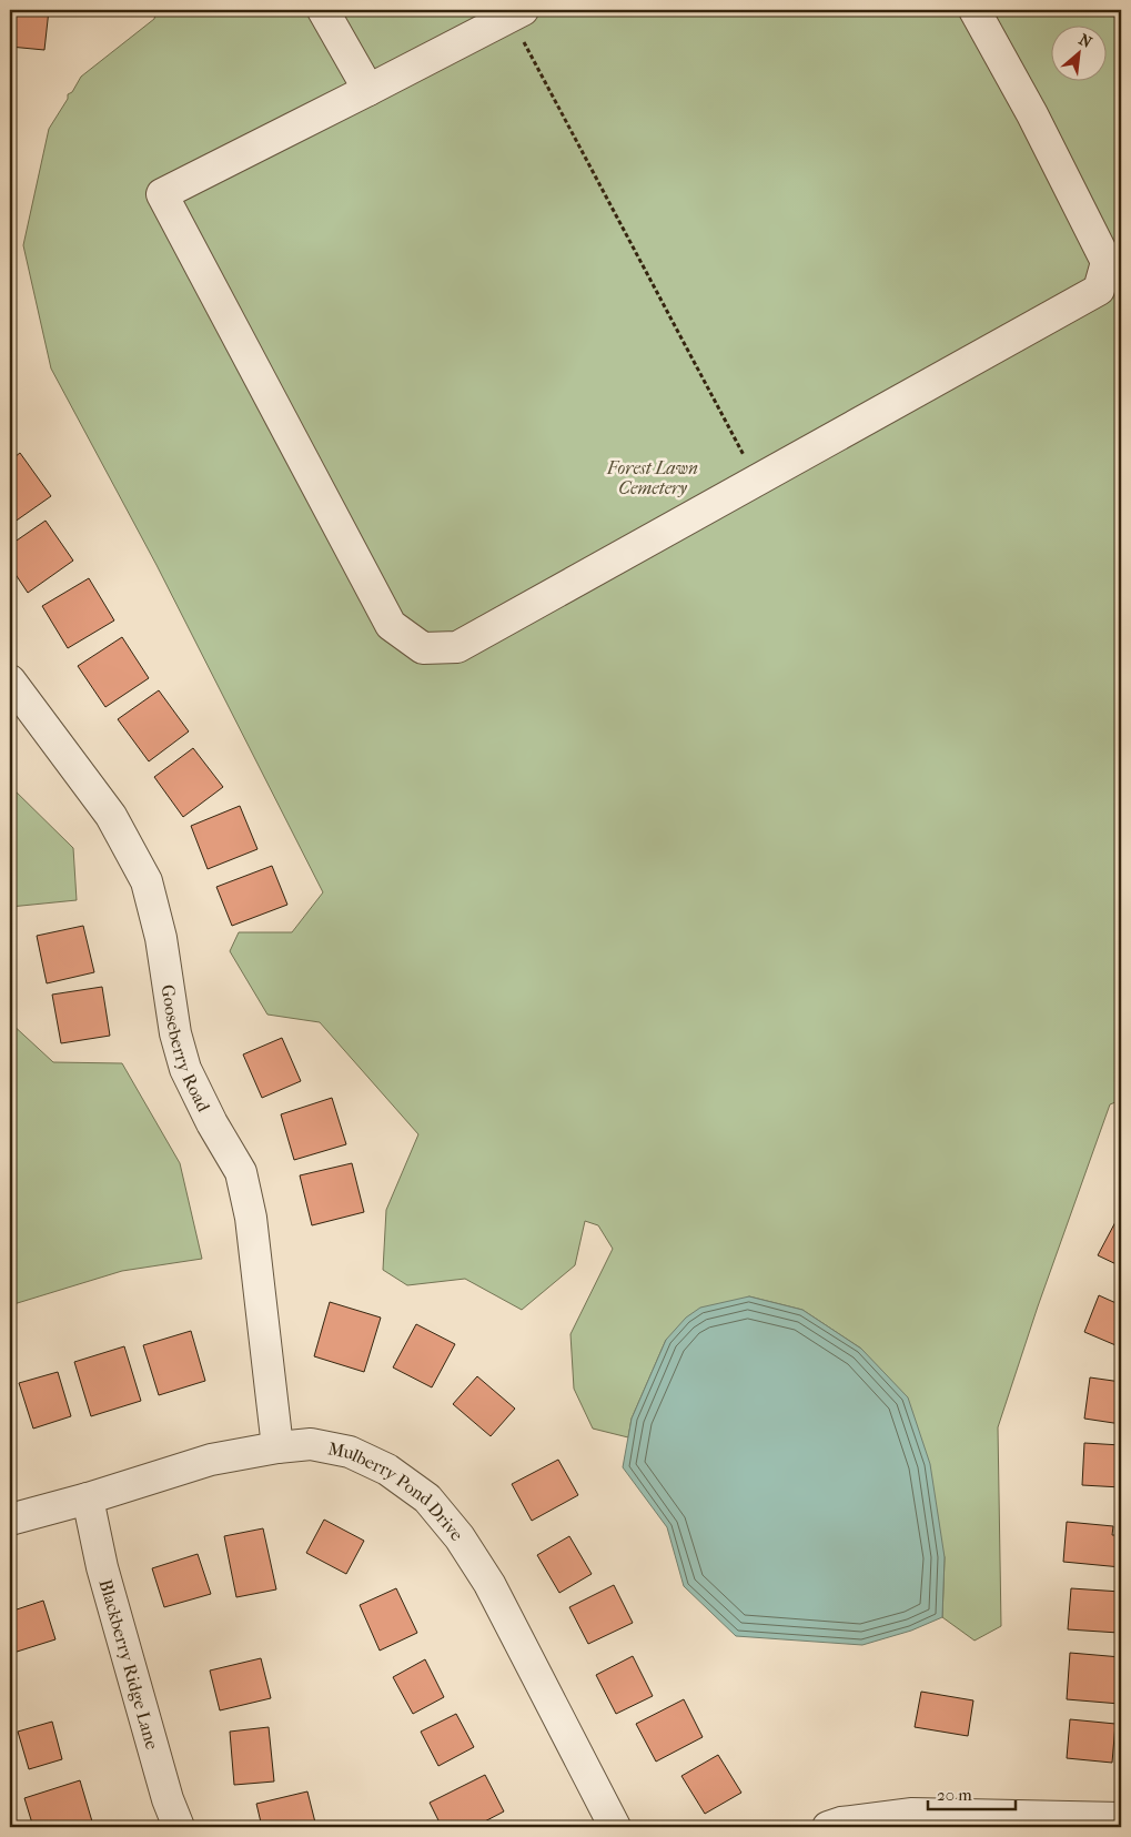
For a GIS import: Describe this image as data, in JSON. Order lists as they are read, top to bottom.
{
  "streets": {
    "street": ["Gooseberry Road", "Mulberry Pond Drive", "Blackberry Ridge Lane"]
  },
  "crossings": [
    ["Gooseberry Road", "Mulberry Pond Drive"],
    ["Mulberry Pond Drive", "Blackberry Ridge Lane"]
  ],
  "parks": ["Forest Lawn Cemetery"],
  "scale_bar": "20 m",
  "north": "top right"
}
